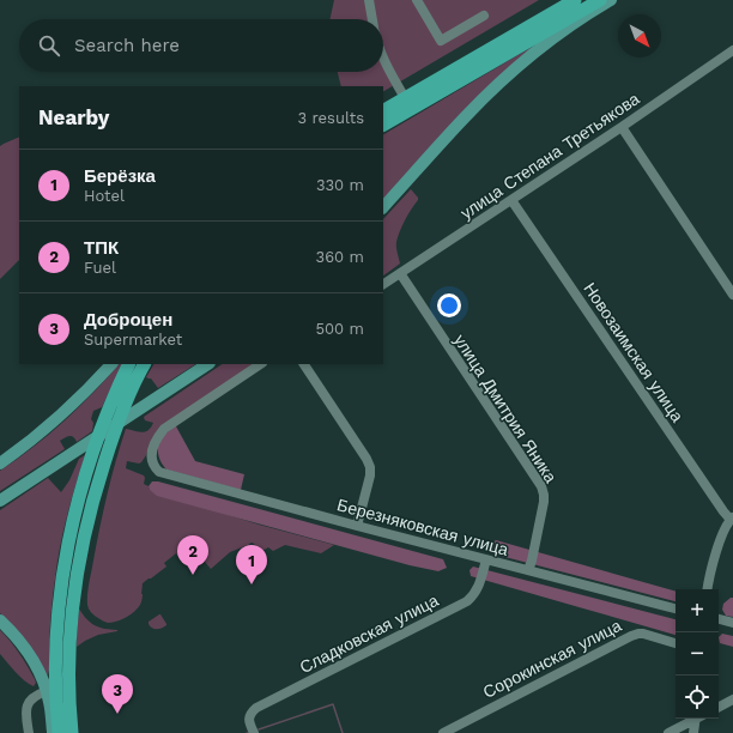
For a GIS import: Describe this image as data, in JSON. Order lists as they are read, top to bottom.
{
  "streets": {
    "street": [
      "улица Степана Третьякова",
      "Новозаимская улица",
      "улица Дмитрия Яника",
      "Березняковская улица",
      "Сладковская улица",
      "Сорокинская улица"
    ]
  },
  "crossings": [
    ["улица Степана Третьякова", "Новозаимская улица"],
    ["улица Степана Третьякова", "улица Дмитрия Яника"],
    ["улица Дмитрия Яника", "Березняковская улица"],
    ["Березняковская улица", "Сладковская улица"]
  ],
  "north": "bottom right",
  "page": {
    "search": "Search here",
    "heading": ["Nearby", "3 results"],
    "list": [
      {
        "mark": "1",
        "name": "Берёзка",
        "note": "Hotel",
        "value": "330 m"
      },
      {
        "mark": "2",
        "name": "ТПК",
        "note": "Fuel",
        "value": "360 m"
      },
      {
        "mark": "3",
        "name": "Доброцен",
        "note": "Supermarket",
        "value": "500 m"
      }
    ],
    "pins": ["2", "1", "3"],
    "map_buttons": ["+", "−"]
  }
}
